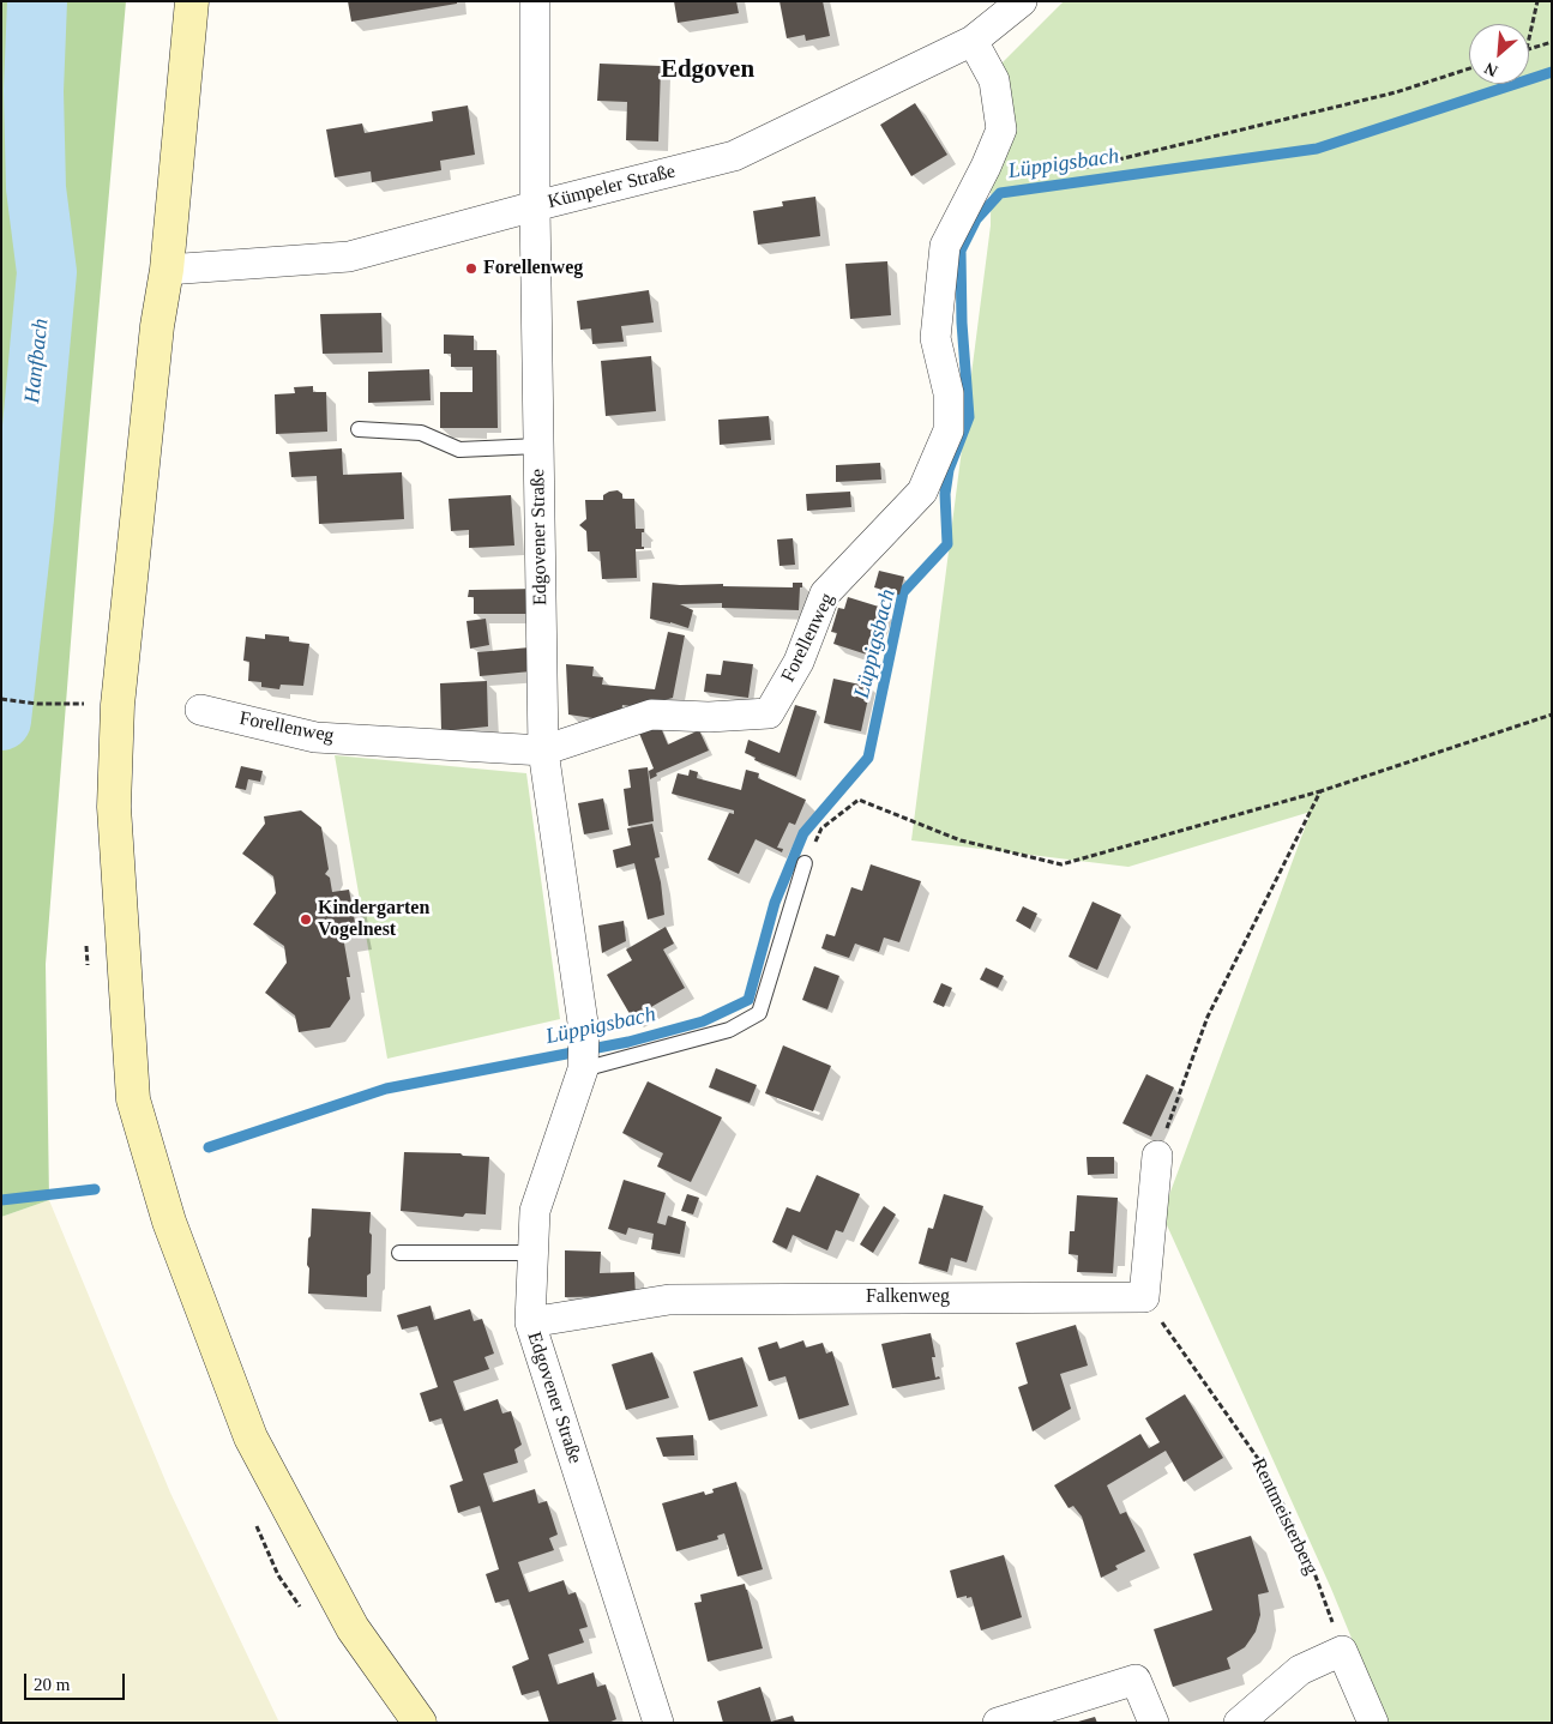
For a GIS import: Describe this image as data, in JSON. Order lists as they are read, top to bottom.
{
  "streets": {
    "street": [
      "Kümpeler Straße",
      "Edgovener Straße",
      "Forellenweg",
      "Falkenweg"
    ],
    "path": ["Rentmeisterberg"]
  },
  "crossings": [
    ["Kümpeler Straße", "Edgovener Straße"],
    ["Kümpeler Straße", "Forellenweg"],
    ["Edgovener Straße", "Forellenweg"],
    ["Edgovener Straße", "Falkenweg"],
    ["Falkenweg", "Rentmeisterberg"]
  ],
  "districts": ["Edgoven"],
  "water": ["Lüppigsbach", "Hanfbach"],
  "places": ["Forellenweg", "Kindergarten Vogelnest"],
  "scale_bar": "20 m",
  "north": "bottom left"
}
